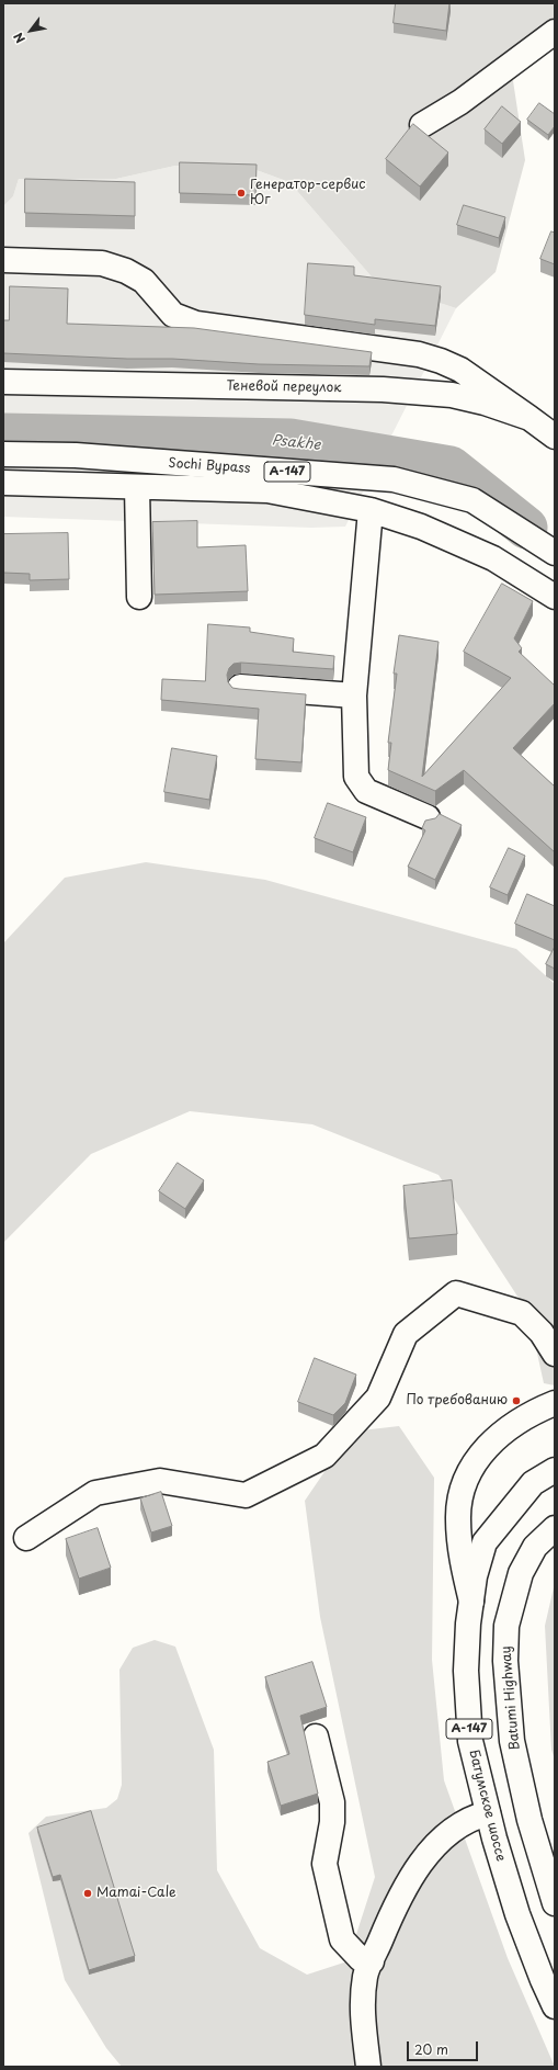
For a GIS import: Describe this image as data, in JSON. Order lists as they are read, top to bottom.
{
  "streets": {
    "main road": [
      "Теневой переулок",
      "Sochi Bypass",
      "А-147",
      "Batumi Highway",
      "Батумское шоссе"
    ]
  },
  "water": ["Psakhe"],
  "places": ["Генератор-сервис Юг", "По требованию", "Mamai-Cale"],
  "scale_bar": "20 m",
  "north": "bottom left"
}
